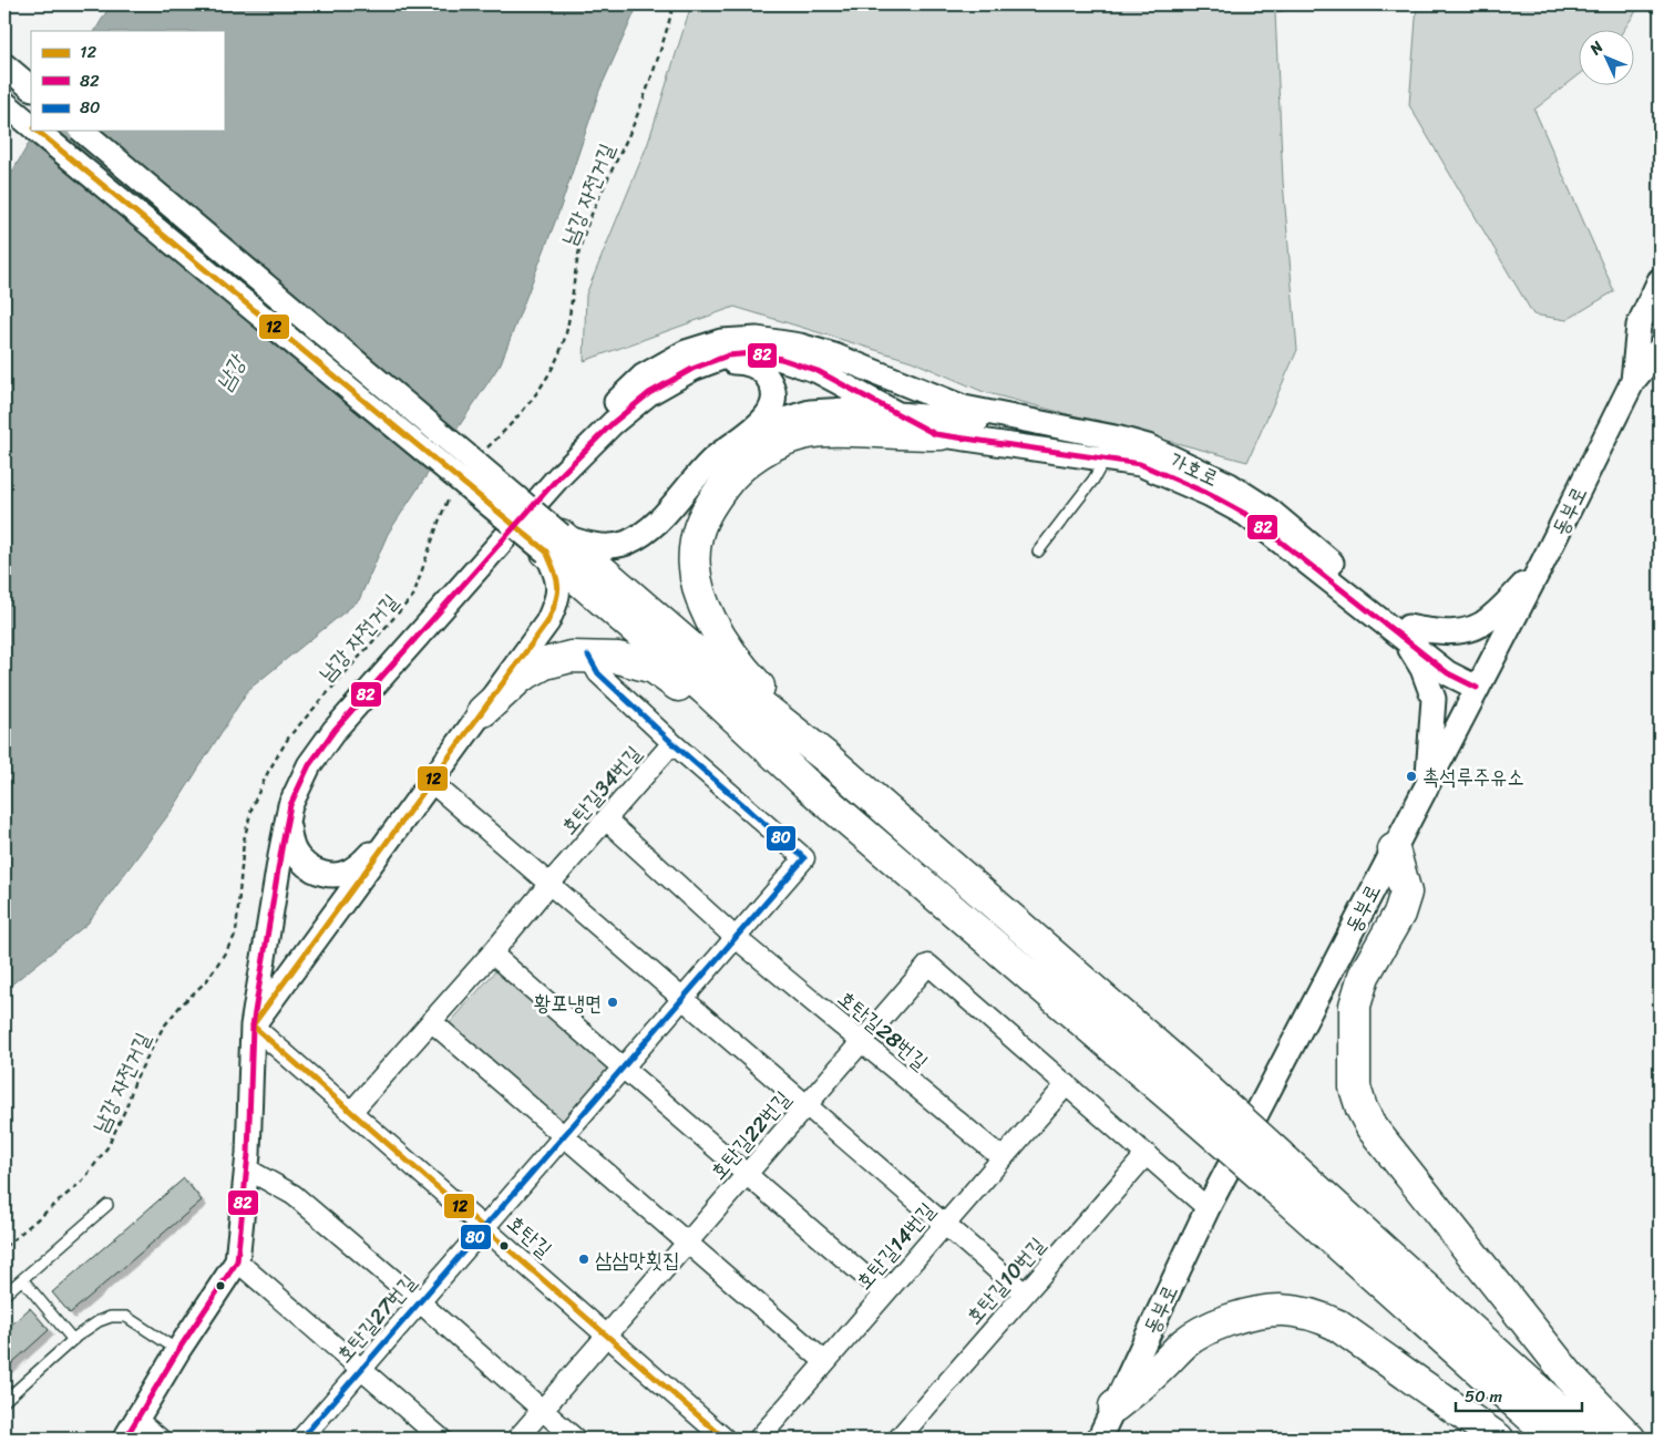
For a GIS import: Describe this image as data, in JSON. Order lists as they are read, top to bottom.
{
  "streets": {
    "street": [
      "가호로",
      "동부로",
      "호탄길34번길",
      "호탄길28번길",
      "호탄길22번길",
      "호탄길",
      "호탄길14번길",
      "호탄길10번길",
      "호탄길27번길"
    ],
    "path": ["남강 자전거길"]
  },
  "crossings": [
    ["가호로", "동부로"],
    ["가호로", "호탄길"],
    ["호탄길34번길", "호탄길28번길"],
    ["호탄길34번길", "호탄길"],
    ["호탄길28번길", "호탄길22번길"],
    ["호탄길28번길", "호탄길14번길"],
    ["호탄길22번길", "호탄길"],
    ["호탄길22번길", "호탄길14번길"],
    ["호탄길", "호탄길27번길"]
  ],
  "water": ["남강"],
  "places": ["촉석루주유소", "황포냉면", "삼삼맛횟집"],
  "lines": ["transit line 12", "transit line 82", "transit line 80"],
  "legend": ["12", "82", "80"],
  "scale_bar": "50 m",
  "north": "top left"
}
